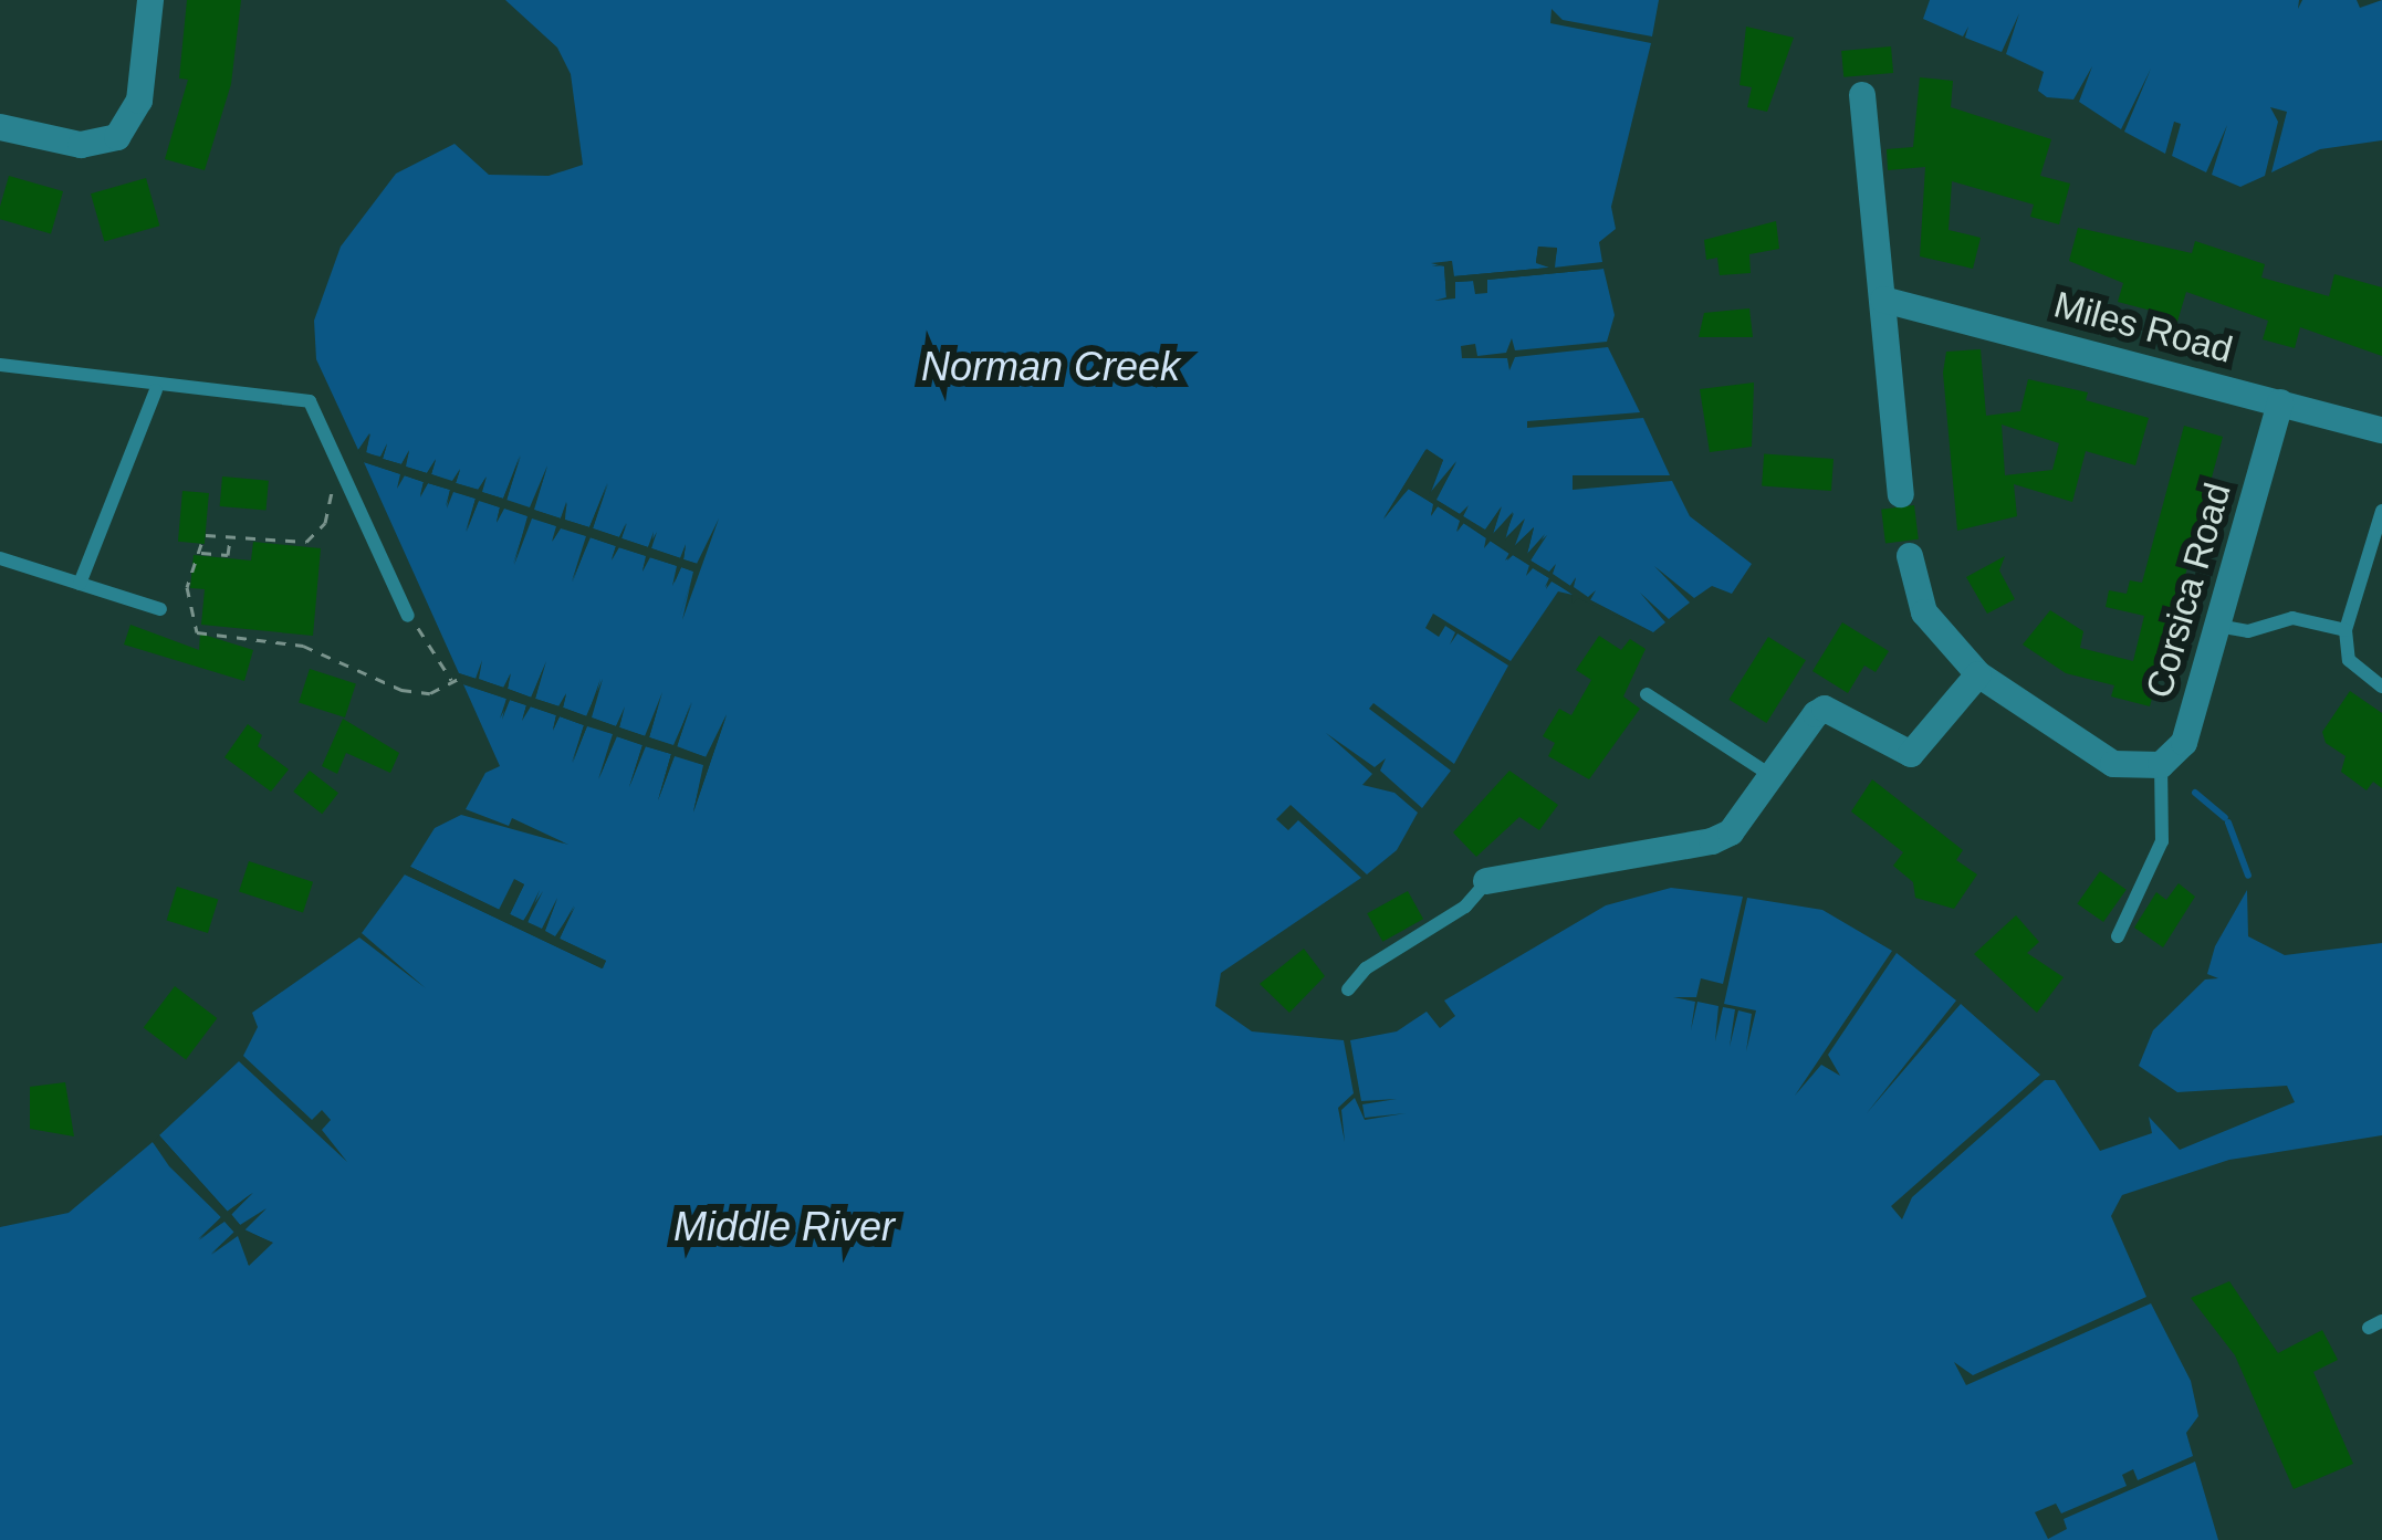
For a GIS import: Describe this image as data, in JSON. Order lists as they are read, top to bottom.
{
  "streets": {
    "street": ["Miles Road", "Corsica Road"]
  },
  "crossings": [
    ["Miles Road", "Corsica Road"]
  ],
  "water": ["Norman Creek", "Middle River"]
}
